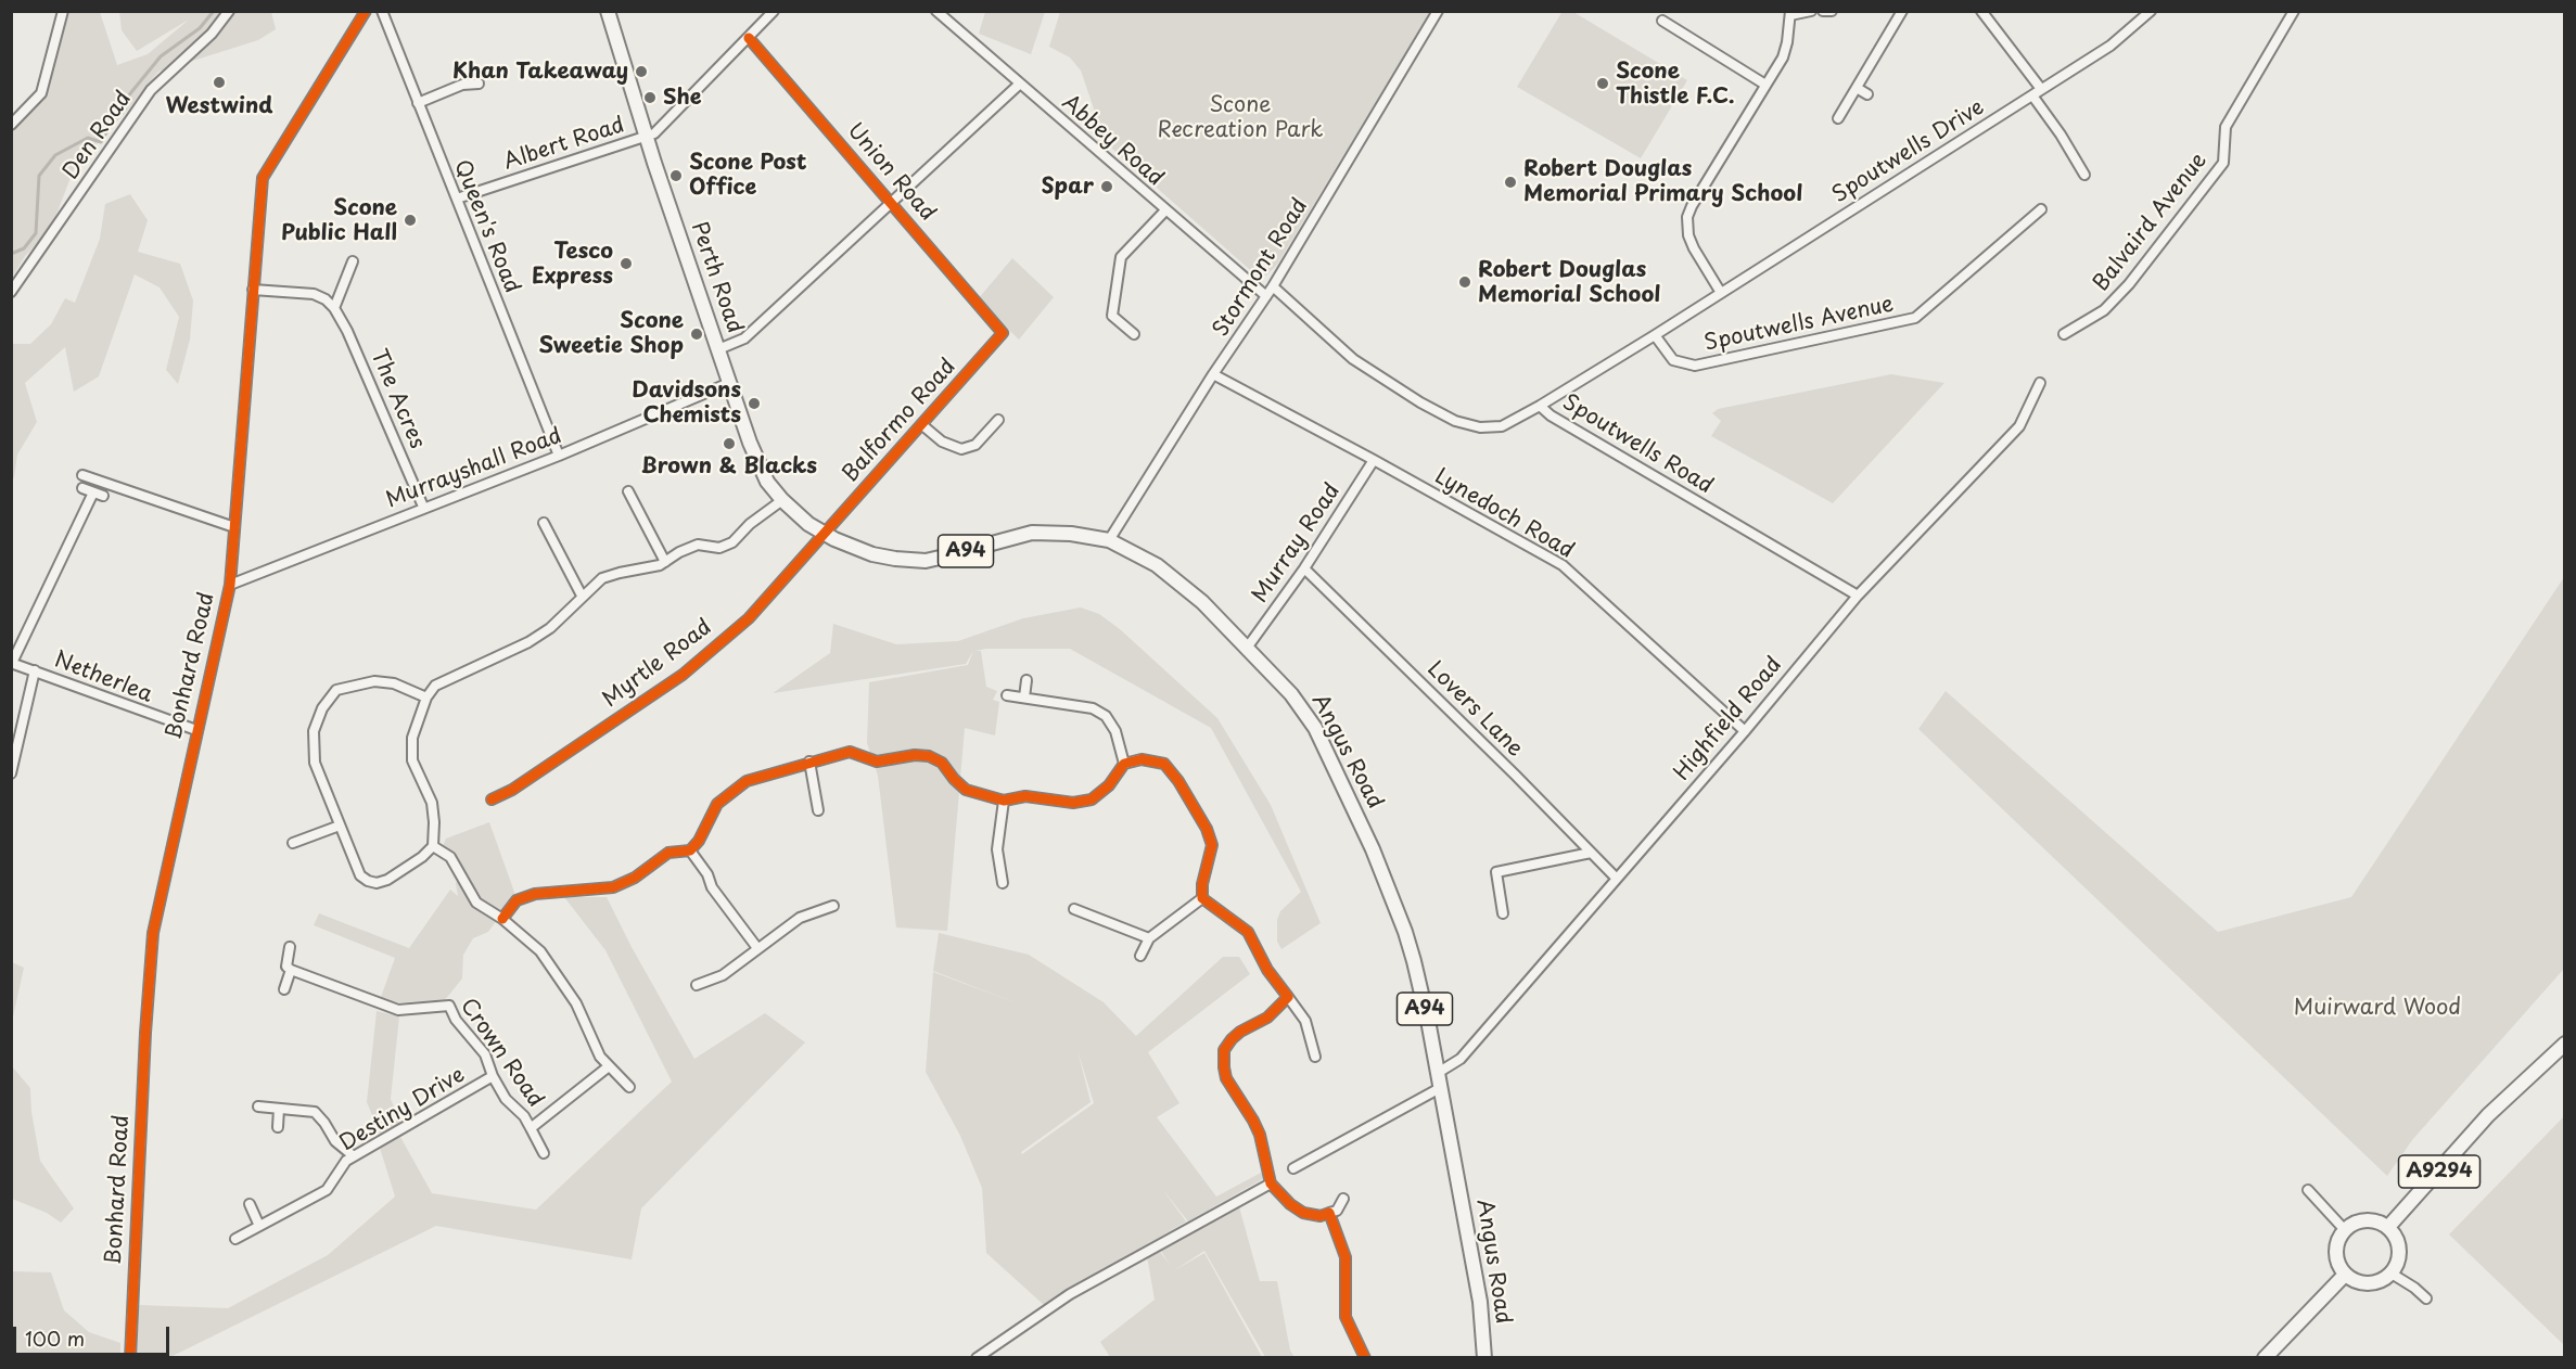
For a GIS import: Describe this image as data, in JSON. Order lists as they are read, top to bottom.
{
  "streets": {
    "main road": [
      "Perth Road",
      "A94",
      "Angus Road",
      "A9294"
    ],
    "street": [
      "Den Road",
      "Abbey Road",
      "Albert Road",
      "Spoutwells Drive",
      "Union Road",
      "Balvaird Avenue",
      "Queen's Road",
      "Stormont Road",
      "Spoutwells Avenue",
      "The Acres",
      "Balformo Road",
      "Spoutwells Road",
      "Murrayshall Road",
      "Lynedoch Road",
      "Murray Road",
      "Myrtle Road",
      "Bonhard Road",
      "Netherlea",
      "Lovers Lane",
      "Highfield Road",
      "Crown Road",
      "Destiny Drive"
    ]
  },
  "crossings": [
    ["Abbey Road", "Stormont Road"],
    ["Albert Road", "Queen's Road"],
    ["Albert Road", "Perth Road"],
    ["Spoutwells Drive", "Spoutwells Avenue"],
    ["Spoutwells Drive", "Spoutwells Road"],
    ["Union Road", "Balformo Road"],
    ["Queen's Road", "Murrayshall Road"],
    ["Stormont Road", "Spoutwells Road"],
    ["Stormont Road", "Lynedoch Road"],
    ["Stormont Road", "Angus Road"],
    ["Perth Road", "Balformo Road"],
    ["Perth Road", "Murrayshall Road"],
    ["Perth Road", "Myrtle Road"],
    ["Perth Road", "Angus Road"],
    ["The Acres", "Murrayshall Road"],
    ["Balformo Road", "Myrtle Road"],
    ["Balformo Road", "Angus Road"],
    ["Spoutwells Road", "Highfield Road"],
    ["Murrayshall Road", "Bonhard Road"],
    ["Lynedoch Road", "Murray Road"],
    ["Lynedoch Road", "Highfield Road"],
    ["Murray Road", "Lovers Lane"],
    ["Murray Road", "Angus Road"],
    ["Myrtle Road", "Angus Road"],
    ["Bonhard Road", "Netherlea"],
    ["Lovers Lane", "Highfield Road"],
    ["Highfield Road", "Angus Road"],
    ["Crown Road", "Destiny Drive"]
  ],
  "parks": ["Scone Recreation Park", "Muirward Wood"],
  "places": [
    "Khan Takeaway",
    "Westwind",
    "Scone Thistle F.C.",
    "She",
    "Scone Post Office",
    "Robert Douglas Memorial Primary School",
    "Spar",
    "Scone Public Hall",
    "Tesco Express",
    "Robert Douglas Memorial School",
    "Scone Sweetie Shop",
    "Davidsons Chemists",
    "Brown & Blacks"
  ],
  "scale_bar": "100 m"
}
